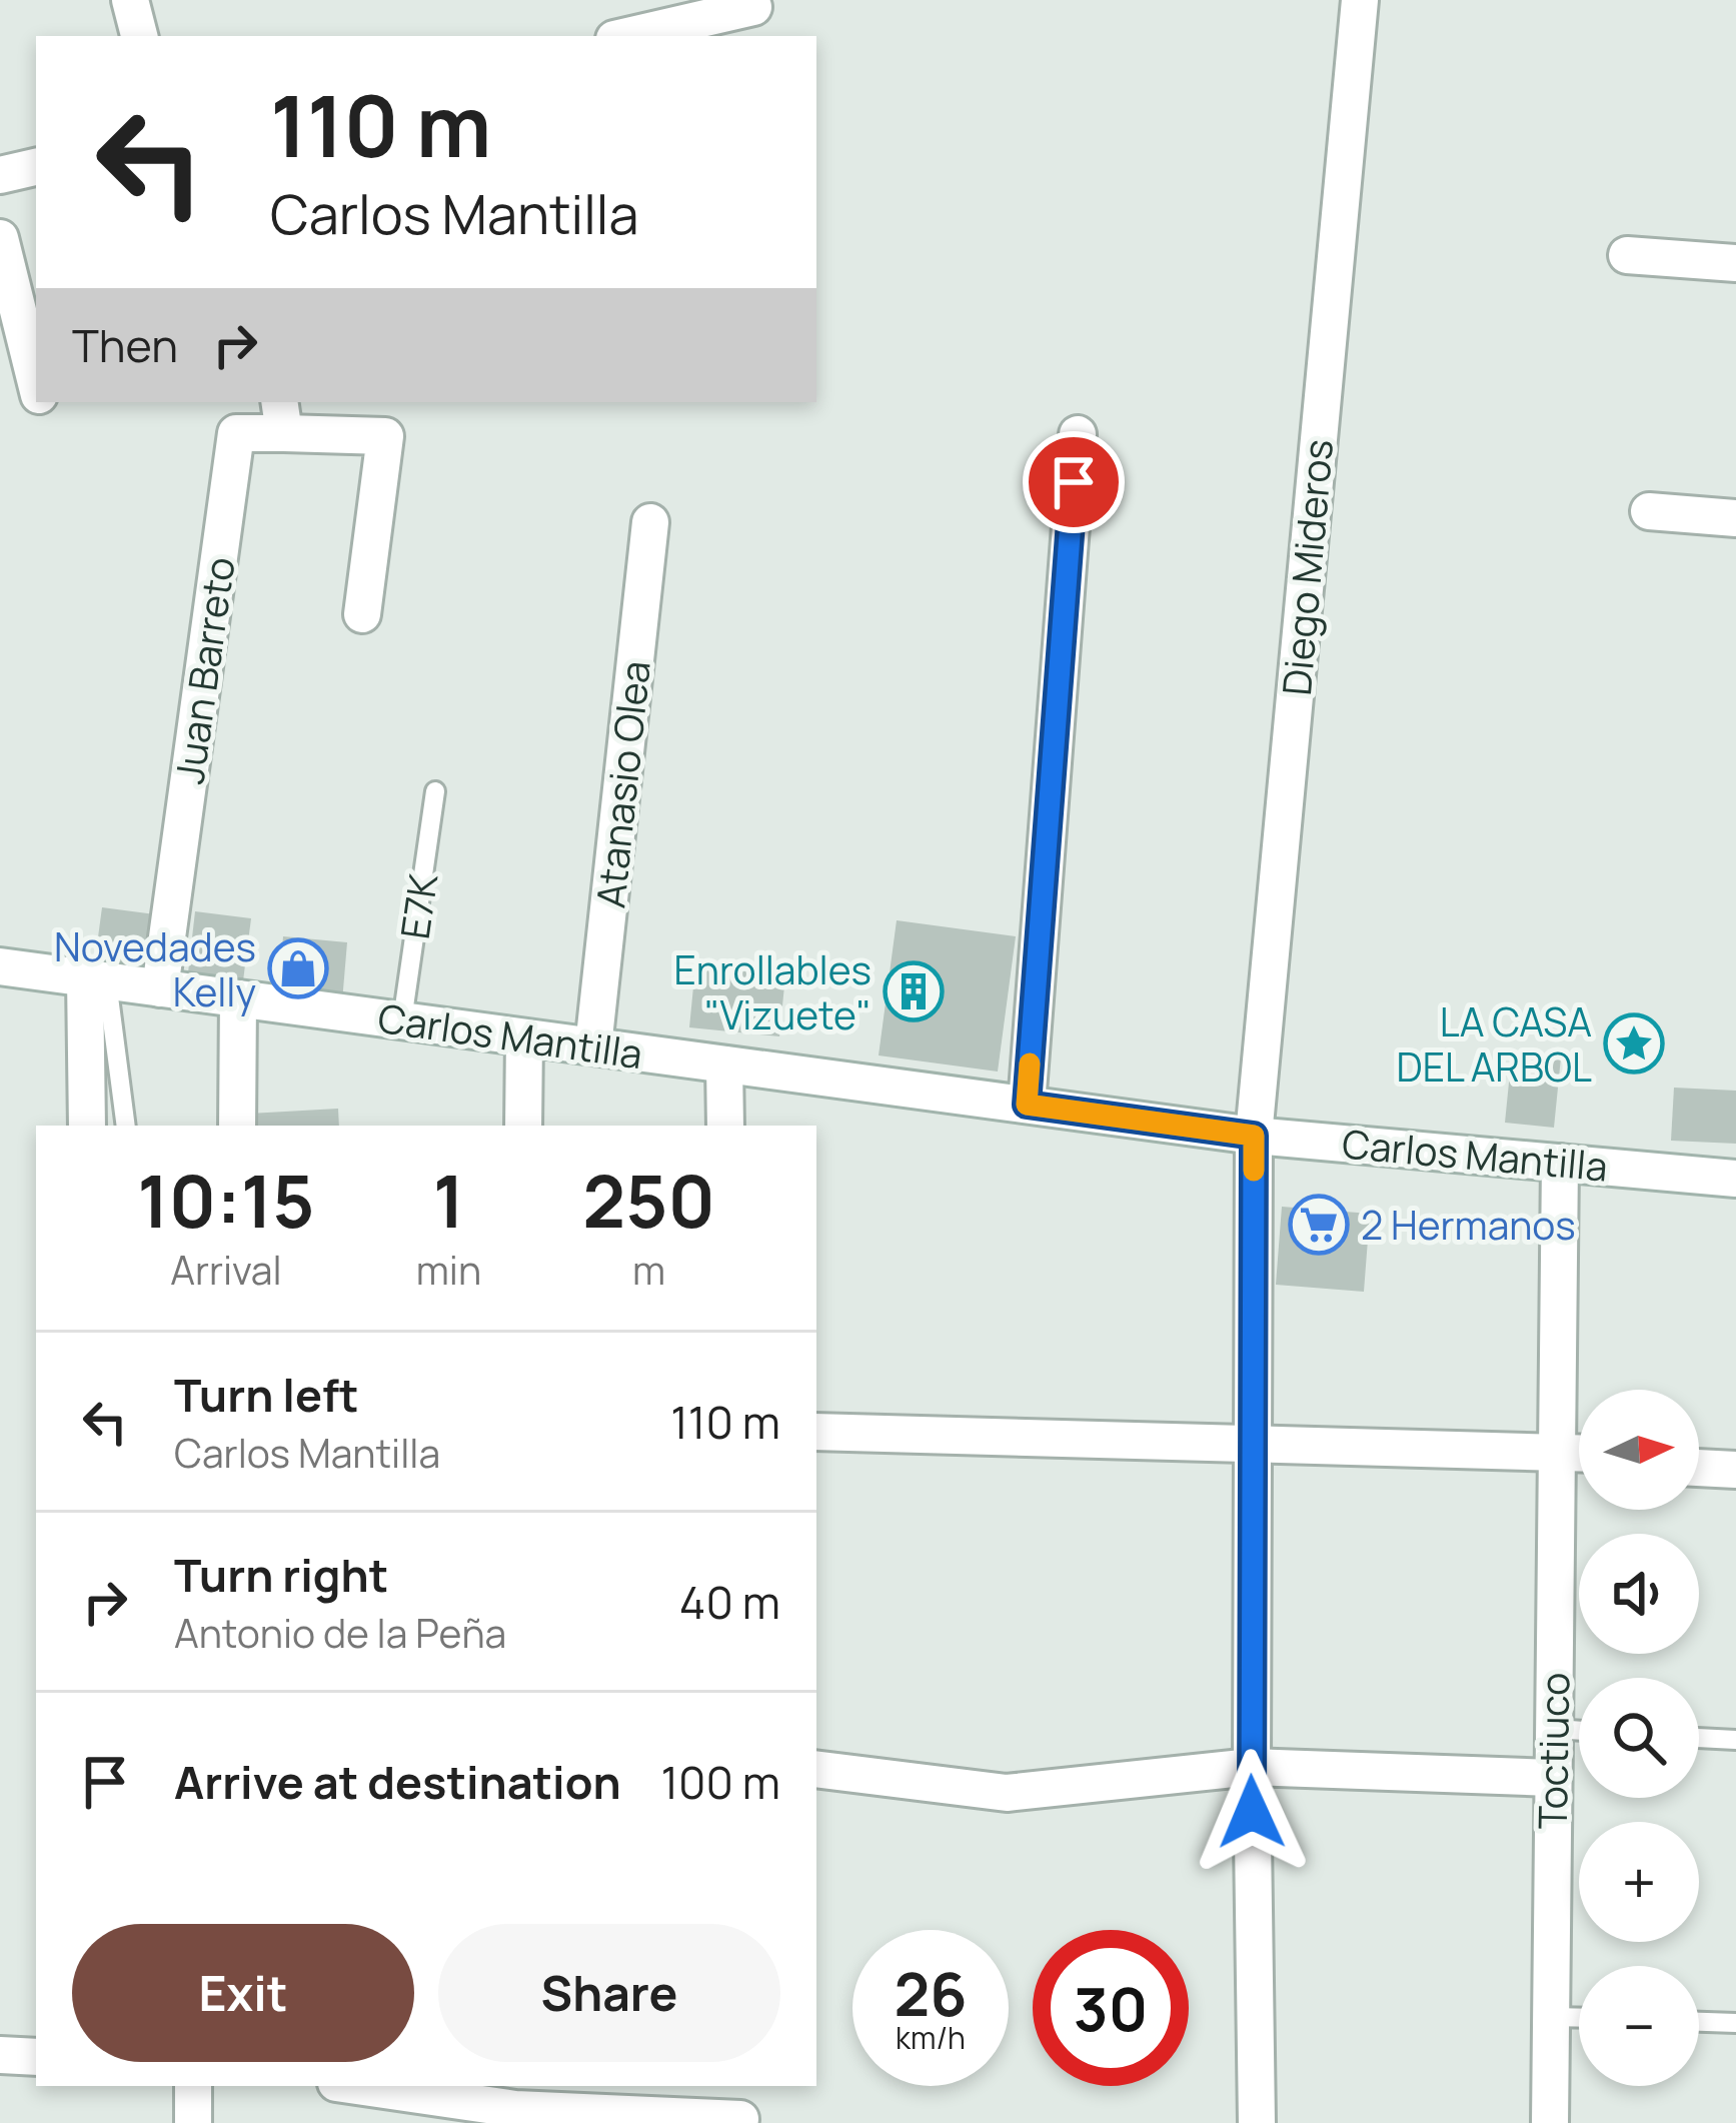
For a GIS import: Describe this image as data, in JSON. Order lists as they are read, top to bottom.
{
  "streets": {
    "street": [
      "Diego Mideros",
      "Juan Barreto",
      "Atanasio Olea",
      "Carlos Mantilla",
      "Toctiuco"
    ],
    "lane": ["E7K"]
  },
  "crossings": [
    ["Diego Mideros", "Carlos Mantilla"],
    ["Juan Barreto", "Carlos Mantilla"],
    ["Atanasio Olea", "Carlos Mantilla"],
    ["E7K", "Carlos Mantilla"],
    ["Carlos Mantilla", "Toctiuco"]
  ],
  "places": {
    "shop": ["Novedades Kelly"],
    "building": ["Enrollables \"Vizuete\""],
    "place": ["LA CASA DEL ARBOL"],
    "supermarket": ["2 Hermanos"]
  },
  "north": "right",
  "page": {
    "turn": ["110 m", "Carlos Mantilla"],
    "then": "Then",
    "eta": [
      "10:15",
      "Arrival",
      "1",
      "min",
      "250",
      "m"
    ],
    "list": [
      {
        "name": "Turn left",
        "note": "Carlos Mantilla",
        "value": "110 m"
      },
      {
        "name": "Turn right",
        "note": "Antonio de la Peña",
        "value": "40 m"
      },
      {
        "name": "Arrive at destination",
        "value": "100 m"
      }
    ],
    "map_buttons": ["+", "−"],
    "buttons": ["Exit", "Share"],
    "speed": "26 km/h",
    "limit": "30"
  }
}
